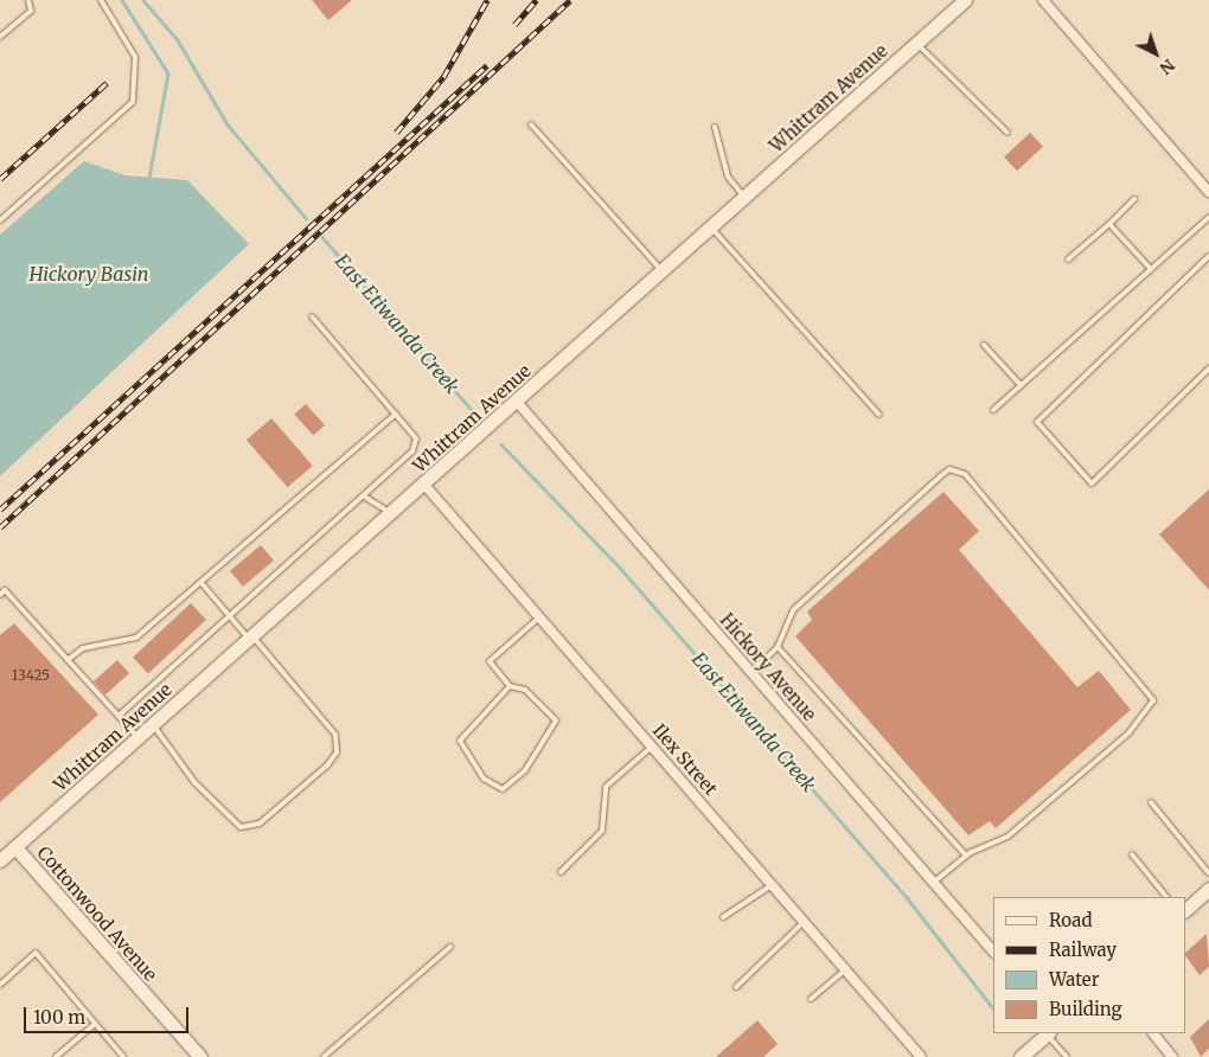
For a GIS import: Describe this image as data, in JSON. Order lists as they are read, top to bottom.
{
  "streets": {
    "street": [
      "Whittram Avenue",
      "Hickory Avenue",
      "Ilex Street",
      "Cottonwood Avenue"
    ]
  },
  "crossings": [
    ["Whittram Avenue", "Hickory Avenue"],
    ["Whittram Avenue", "Ilex Street"],
    ["Whittram Avenue", "Cottonwood Avenue"]
  ],
  "water": ["Hickory Basin", "East Etiwanda Creek"],
  "house_numbers": ["13425"],
  "legend": [
    "Road",
    "Railway",
    "Water",
    "Building"
  ],
  "scale_bar": "100 m",
  "north": "bottom right"
}
